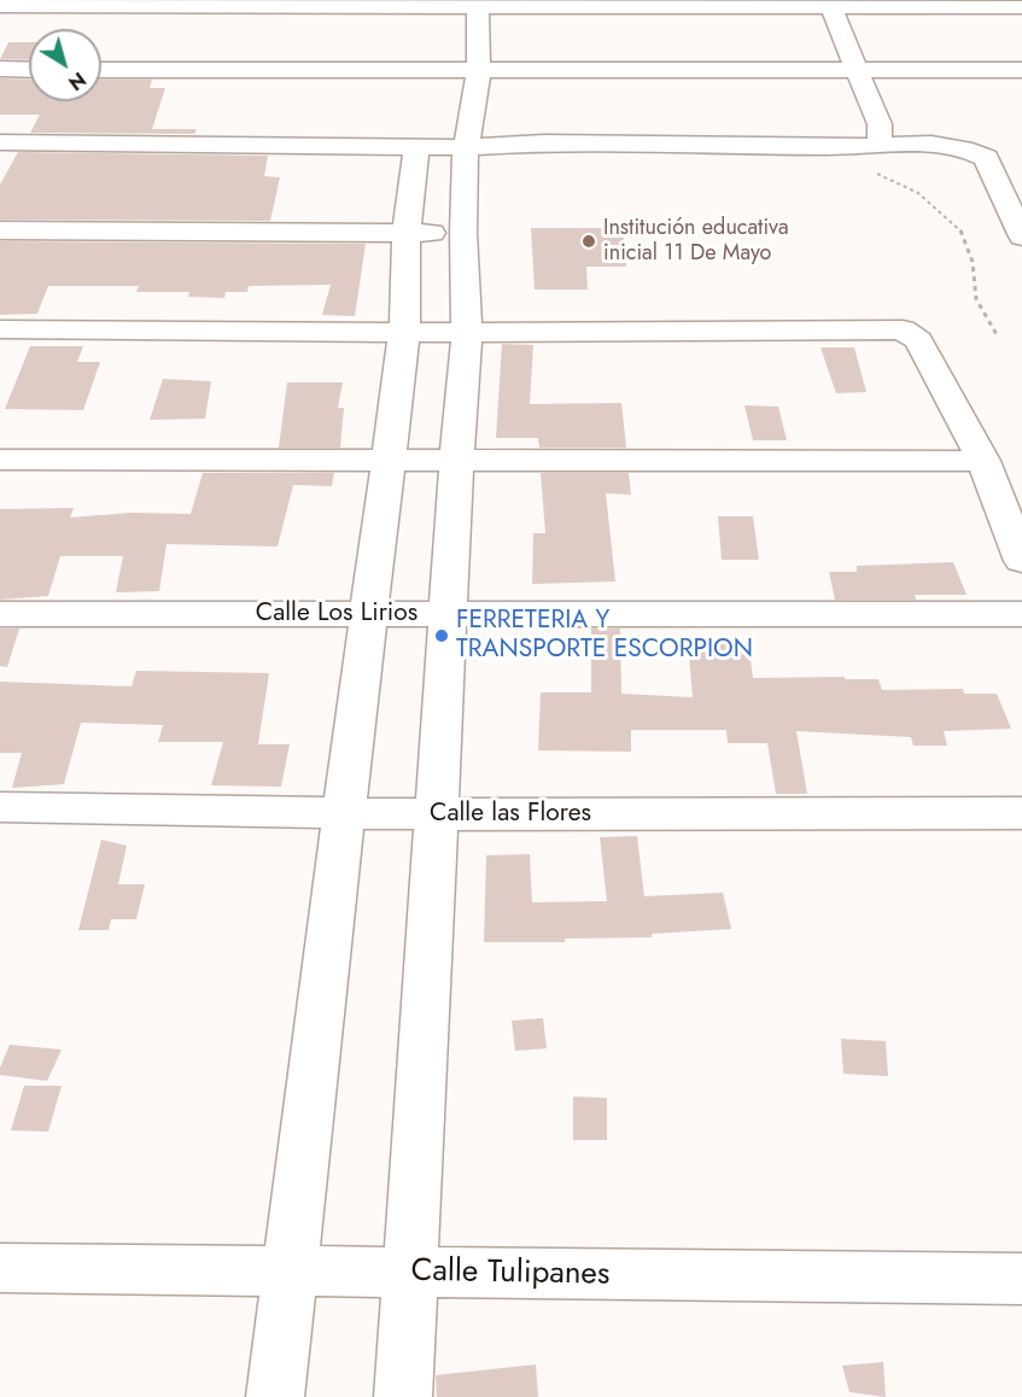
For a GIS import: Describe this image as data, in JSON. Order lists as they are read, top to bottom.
{
  "streets": {
    "street": ["Calle Los Lirios", "Calle las Flores", "Calle Tulipanes"]
  },
  "places": ["Institución educativa inicial 11 De Mayo", "FERRETERIA Y TRANSPORTE ESCORPION"],
  "north": "bottom right"
}
